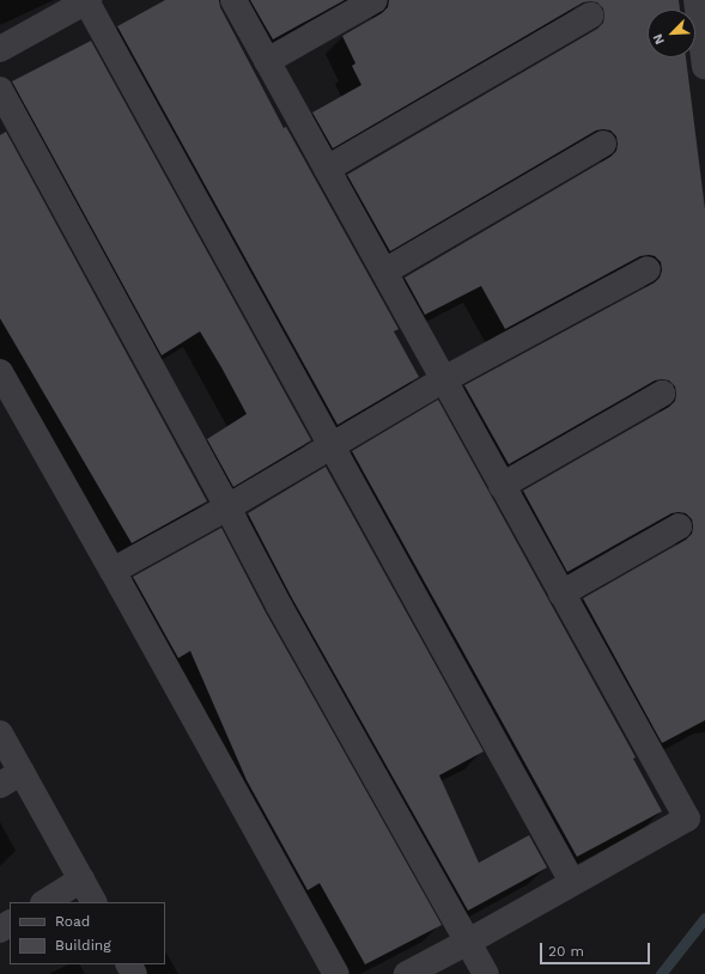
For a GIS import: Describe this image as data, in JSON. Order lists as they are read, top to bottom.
{
  "legend": ["Road", "Building"],
  "scale_bar": "20 m",
  "north": "bottom left"
}
